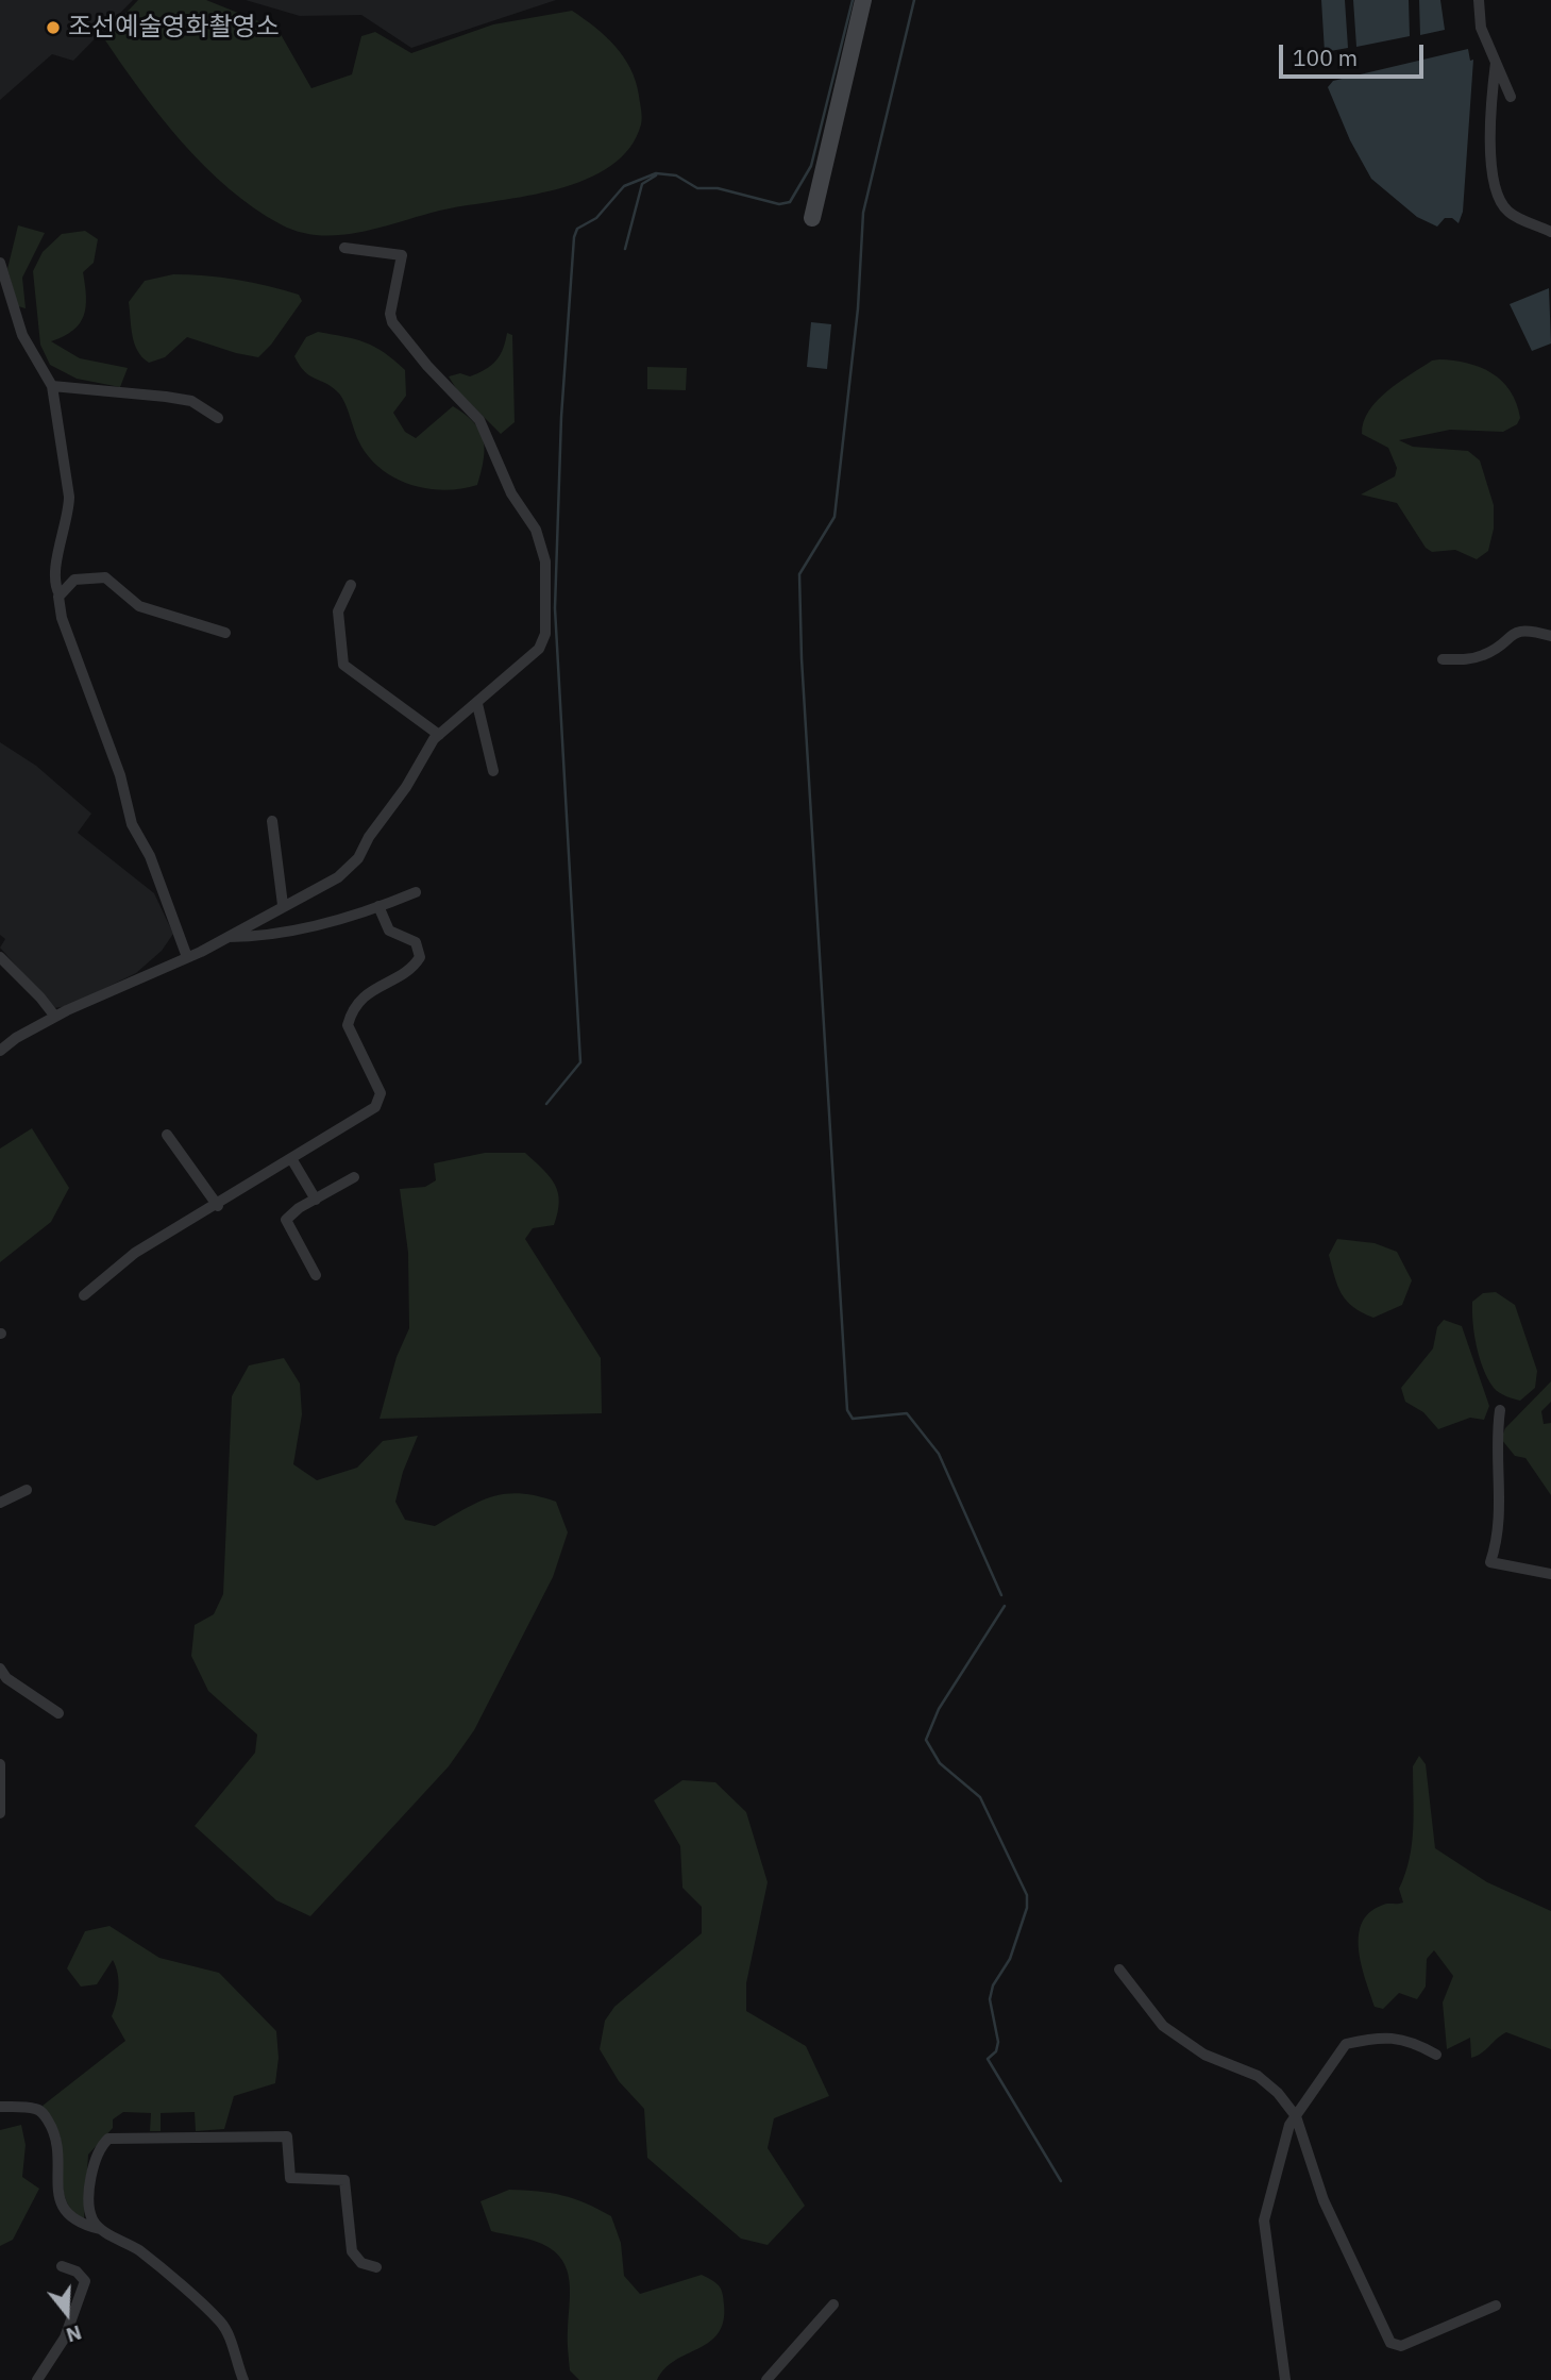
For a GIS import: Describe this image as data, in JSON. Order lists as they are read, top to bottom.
{
  "places": ["조선예술영화촬영소"],
  "scale_bar": "100 m",
  "north": "bottom"
}
